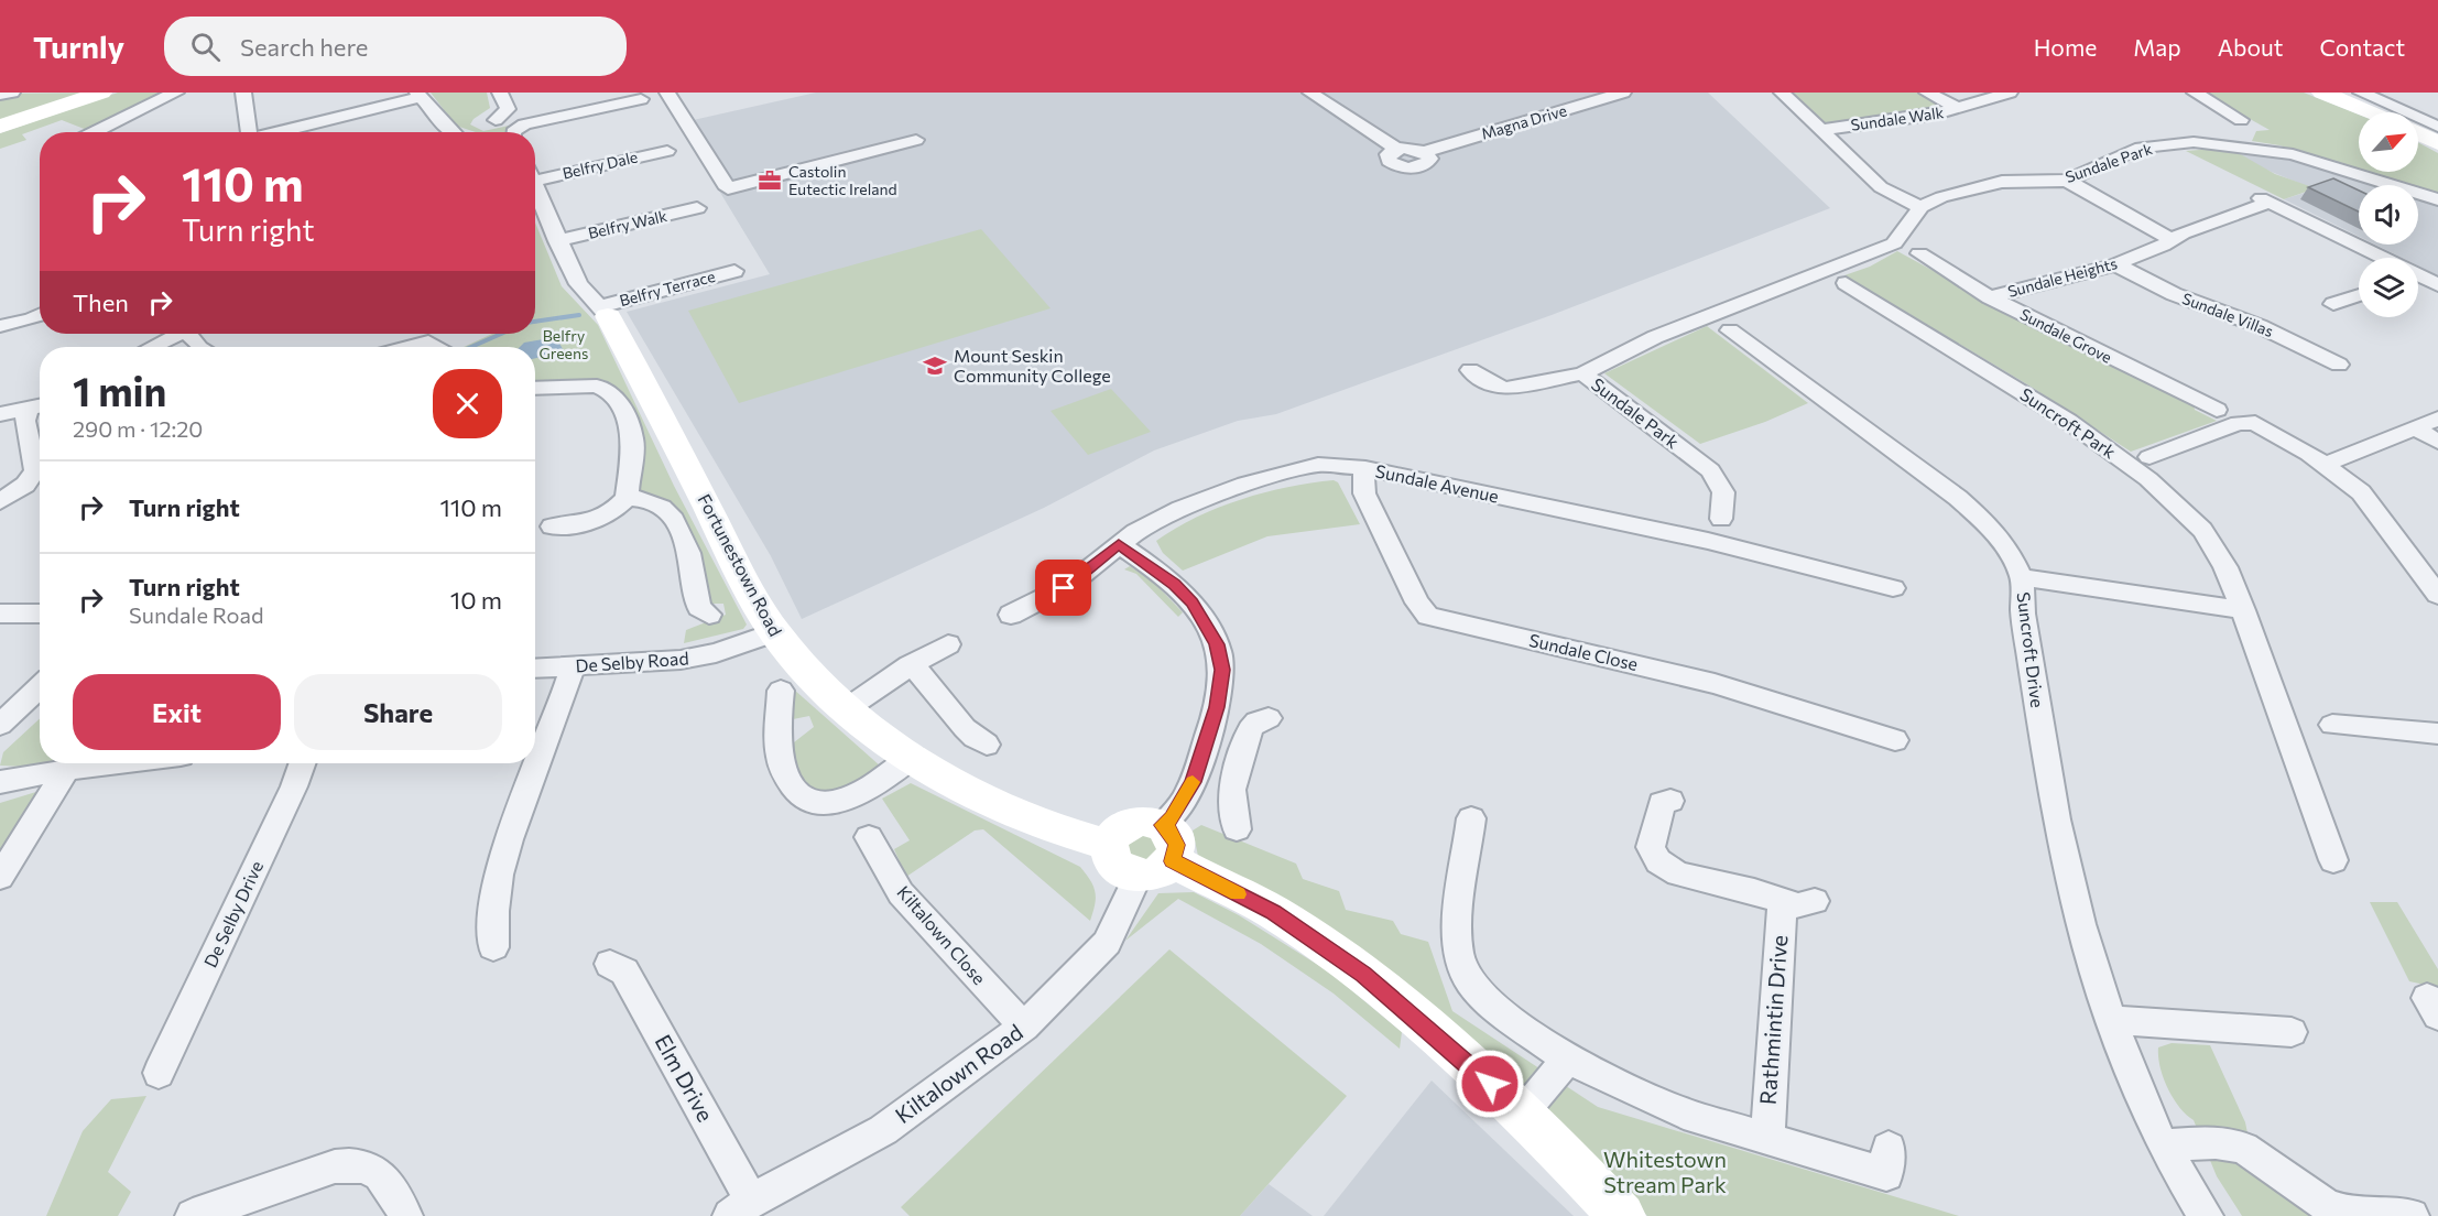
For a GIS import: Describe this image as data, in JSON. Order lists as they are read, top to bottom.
{
  "streets": {
    "street": [
      "Sundale Walk",
      "Magna Drive",
      "Sundale Park",
      "Belfry Dale",
      "Belfry Walk",
      "Sundale Heights",
      "Belfry Terrace",
      "Sundale Villas",
      "Sundale Grove",
      "Suncroft Park",
      "Sundale Avenue",
      "Fortunestown Road",
      "Suncroft Drive",
      "Sundale Close",
      "De Selby Road",
      "De Selby Drive",
      "Kiltalown Close",
      "Rathmintin Drive",
      "Kiltalown Road",
      "Elm Drive"
    ]
  },
  "crossings": [
    ["Sundale Heights", "Sundale Villas"],
    ["Sundale Heights", "Sundale Grove"],
    ["Belfry Terrace", "Fortunestown Road"],
    ["Sundale Avenue", "Sundale Close"],
    ["Sundale Avenue", "Kiltalown Road"],
    ["Fortunestown Road", "De Selby Road"],
    ["Kiltalown Close", "Kiltalown Road"],
    ["Kiltalown Road", "Elm Drive"]
  ],
  "parks": ["Belfry Greens", "Whitestown Stream Park"],
  "places": {
    "office": ["Castolin Eutectic Ireland"],
    "school or university": ["Mount Seskin Community College"]
  },
  "north": "top right",
  "page": {
    "header": "Turnly",
    "search": "Search here",
    "nav": [
      "Home",
      "Map",
      "About",
      "Contact"
    ],
    "turn": ["110 m", "Turn right"],
    "then": "Then",
    "heading": ["1 min", "290 m · 12:20"],
    "list": [
      {
        "name": "Turn right",
        "value": "110 m"
      },
      {
        "name": "Turn right",
        "note": "Sundale Road",
        "value": "10 m"
      }
    ],
    "buttons": ["Exit", "Share"]
  }
}
